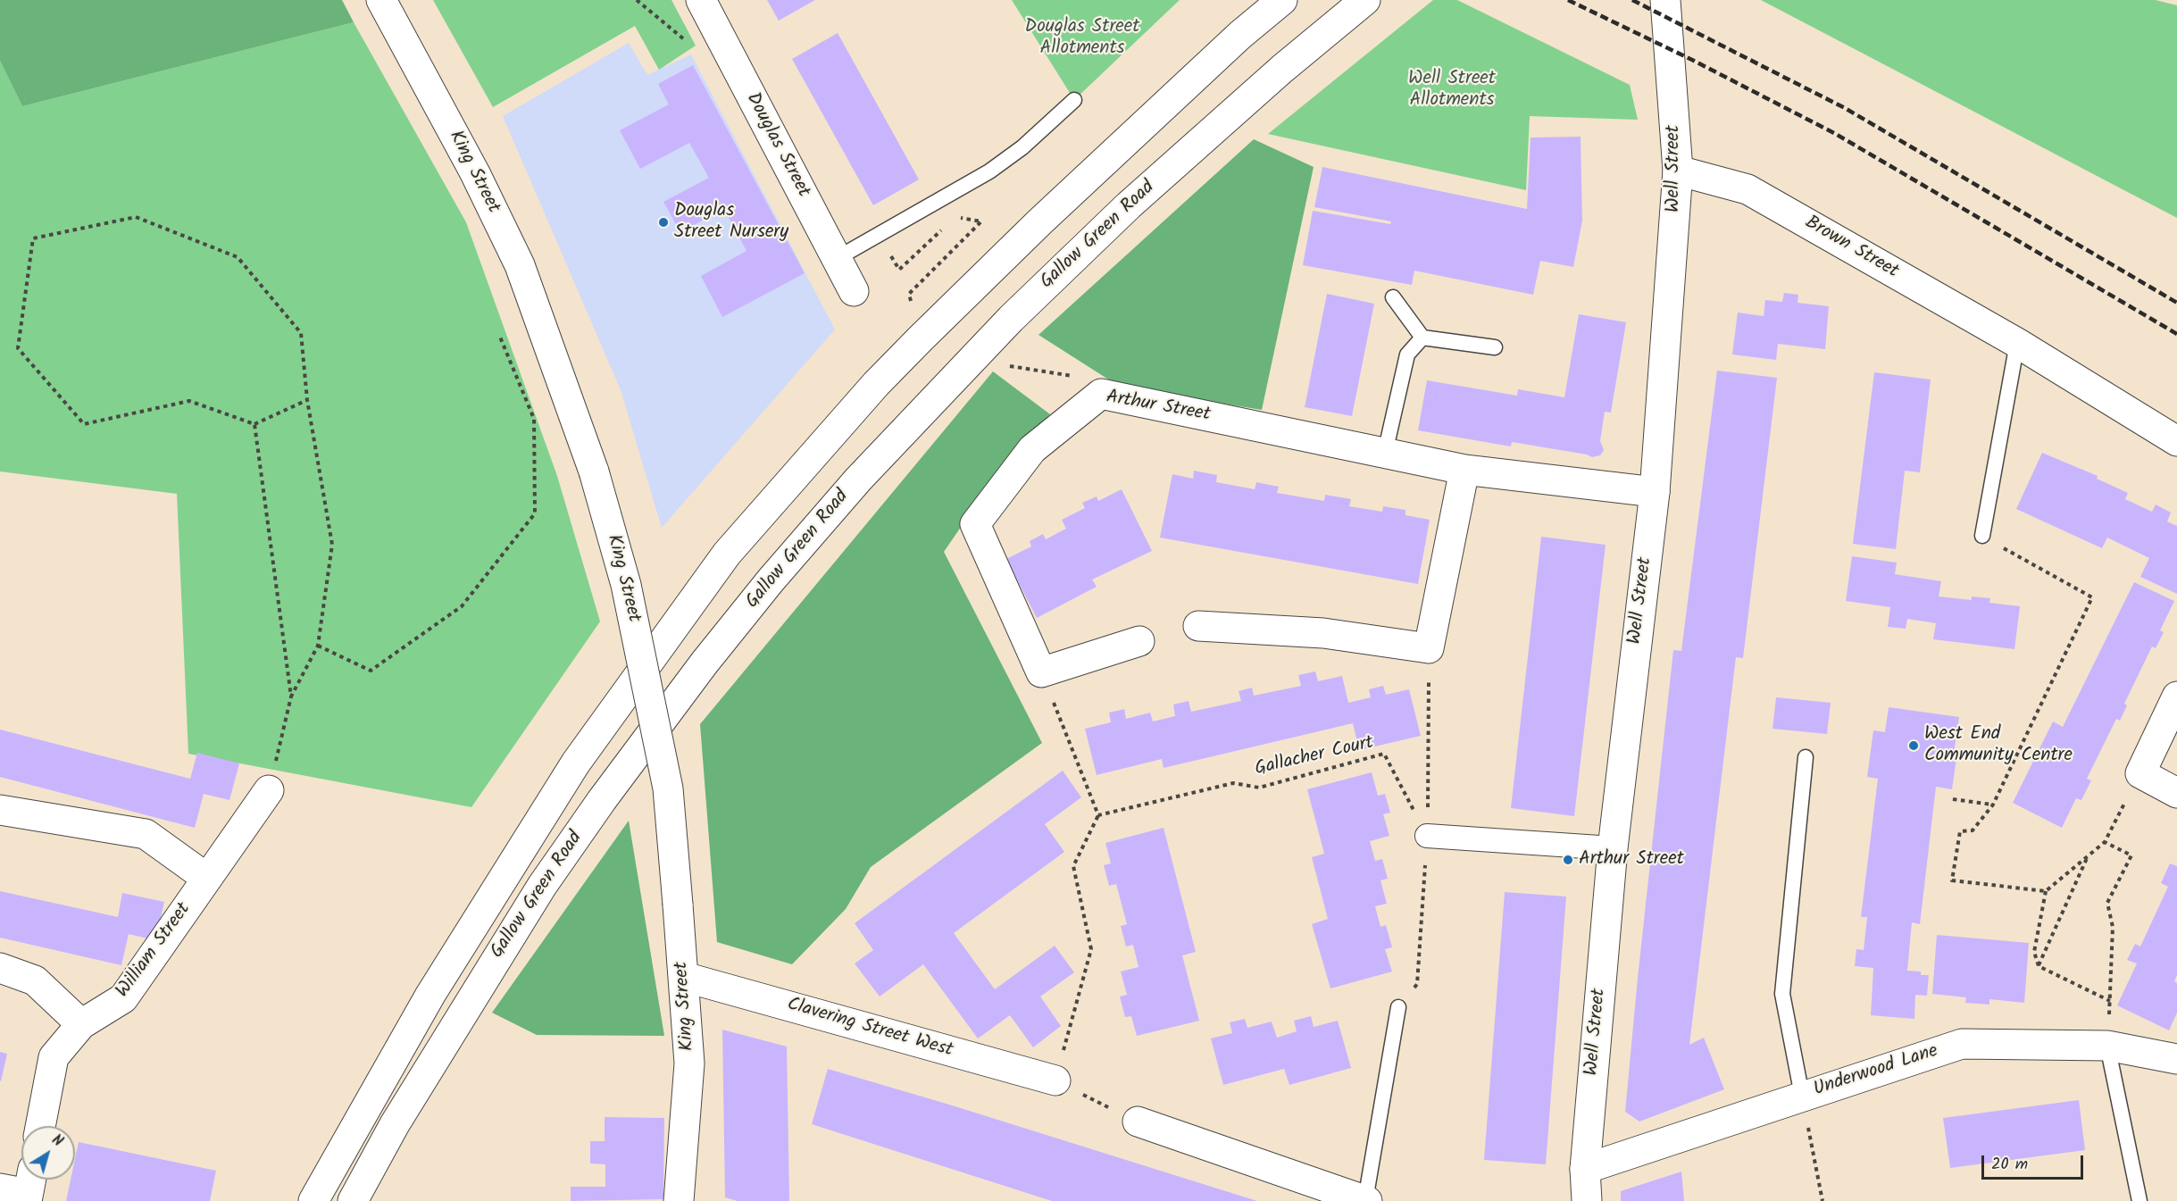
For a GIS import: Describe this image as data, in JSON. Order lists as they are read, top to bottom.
{
  "streets": {
    "street": [
      "Douglas Street",
      "Well Street",
      "King Street",
      "Gallow Green Road",
      "Brown Street",
      "Arthur Street",
      "William Street",
      "Clavering Street West",
      "Underwood Lane"
    ],
    "path": ["Gallacher Court"]
  },
  "crossings": [
    ["Well Street", "Brown Street"],
    ["Well Street", "Arthur Street"],
    ["Well Street", "Underwood Lane"],
    ["King Street", "Clavering Street West"]
  ],
  "parks": ["Douglas Street Allotments", "Well Street Allotments"],
  "places": ["Douglas Street Nursery", "West End Community Centre", "Arthur Street"],
  "scale_bar": "20 m",
  "north": "top right"
}
